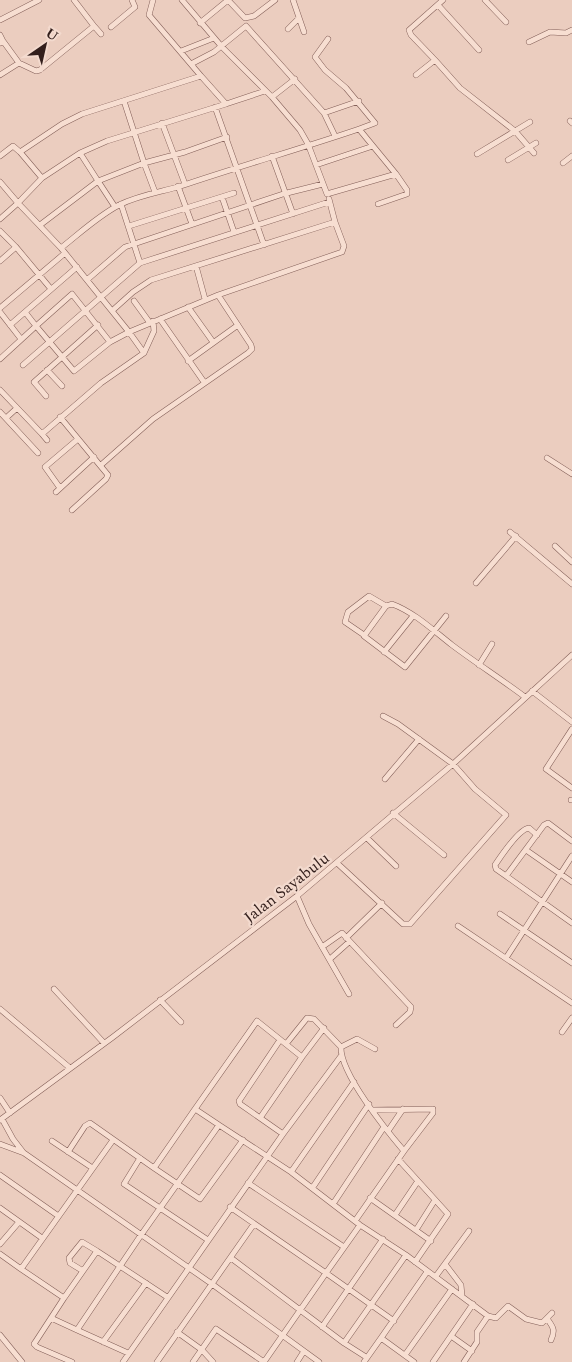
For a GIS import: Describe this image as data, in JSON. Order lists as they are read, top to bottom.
{
  "streets": {
    "street": ["Jalan Sayabulu"]
  },
  "north": "top right"
}
